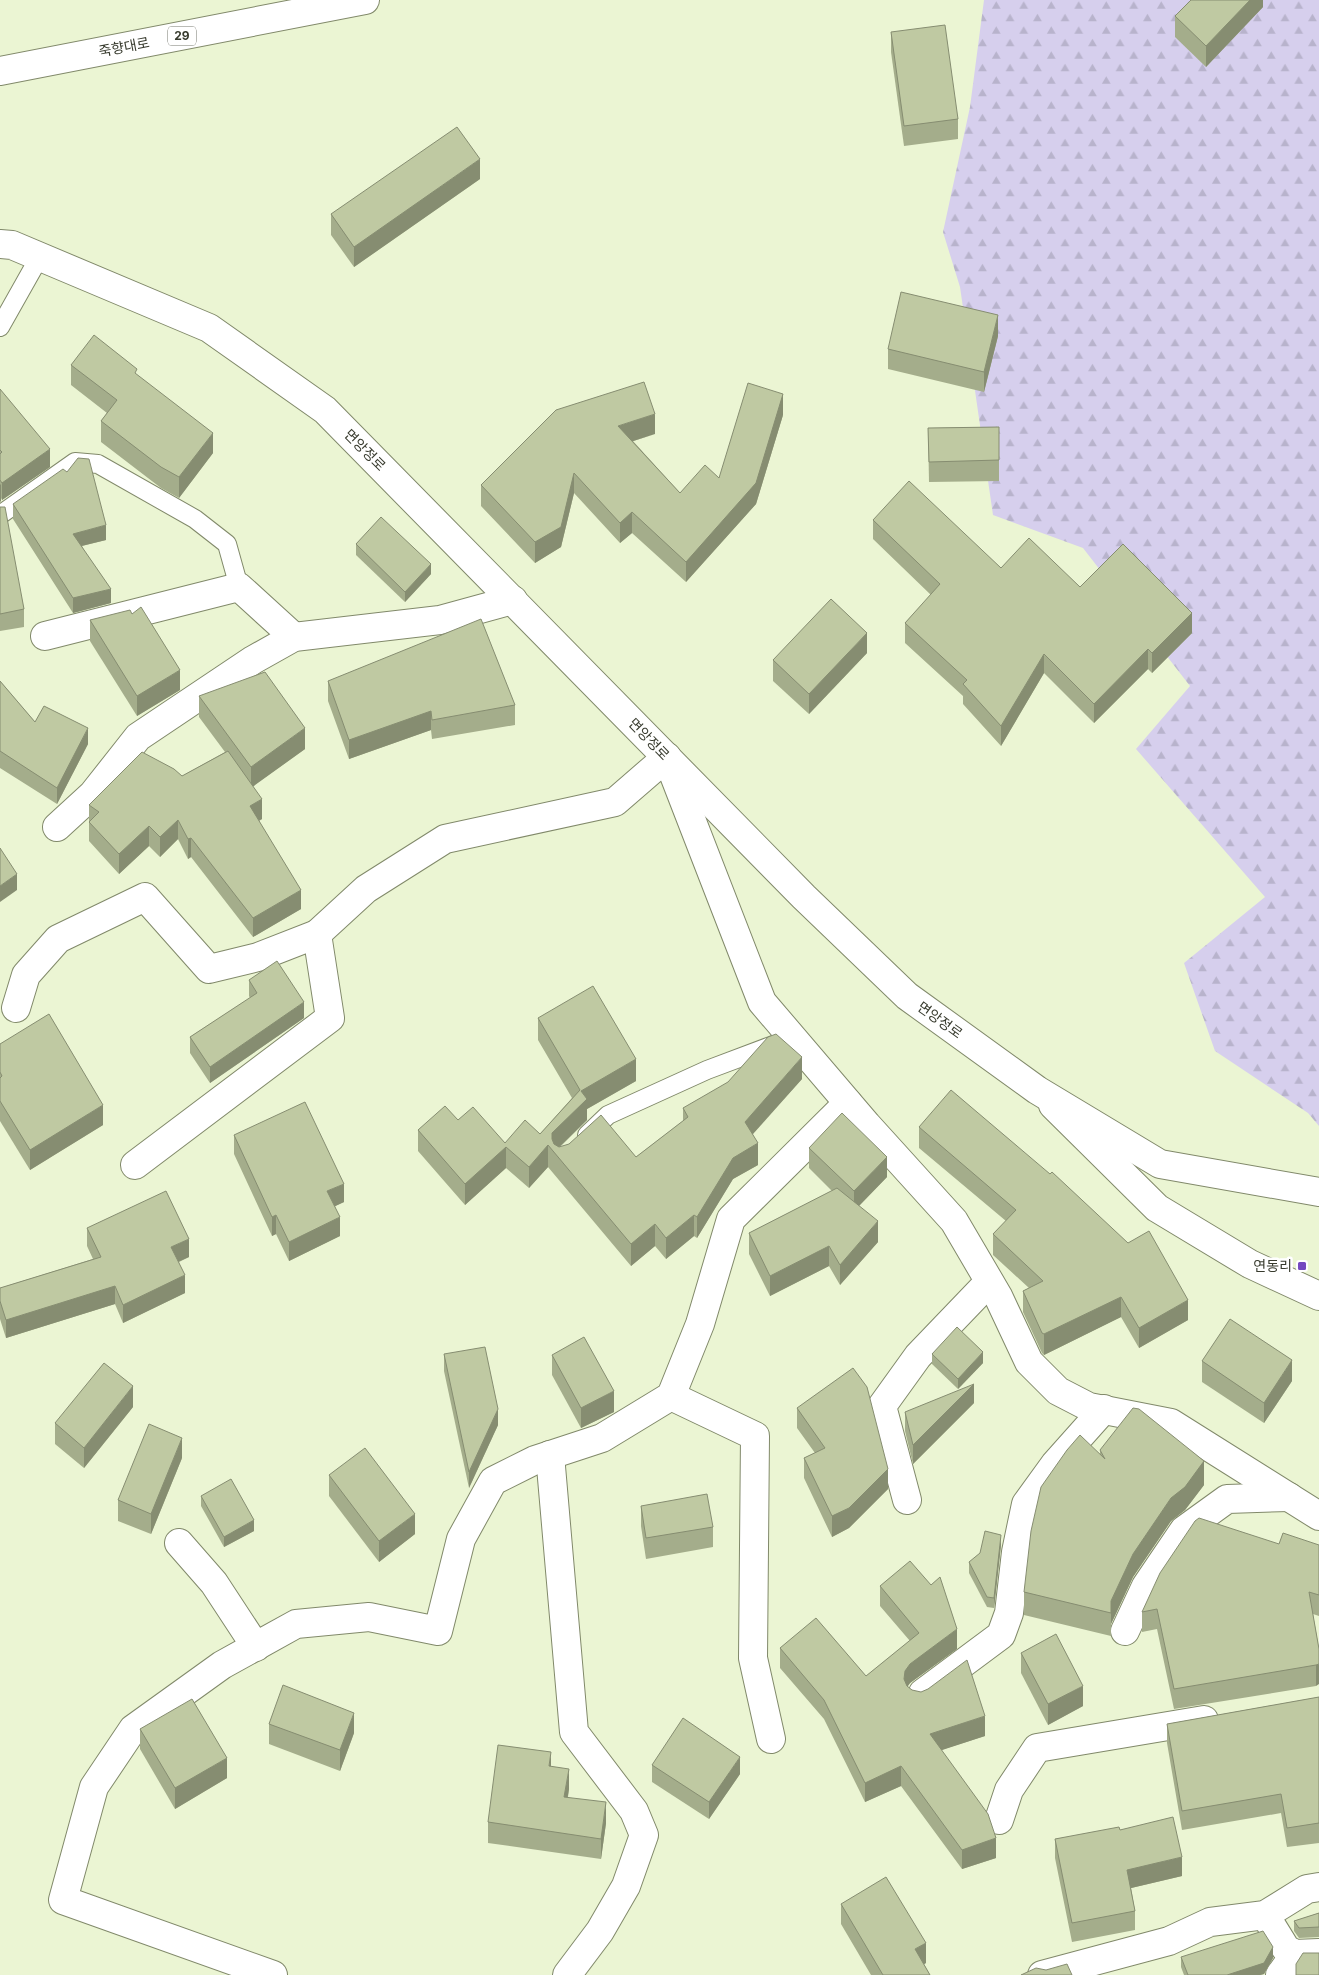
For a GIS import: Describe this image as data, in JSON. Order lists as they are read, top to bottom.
{
  "streets": {
    "street": ["29", "죽향대로", "면앙정로"]
  },
  "places": {
    "transit": ["연동리"]
  }
}
